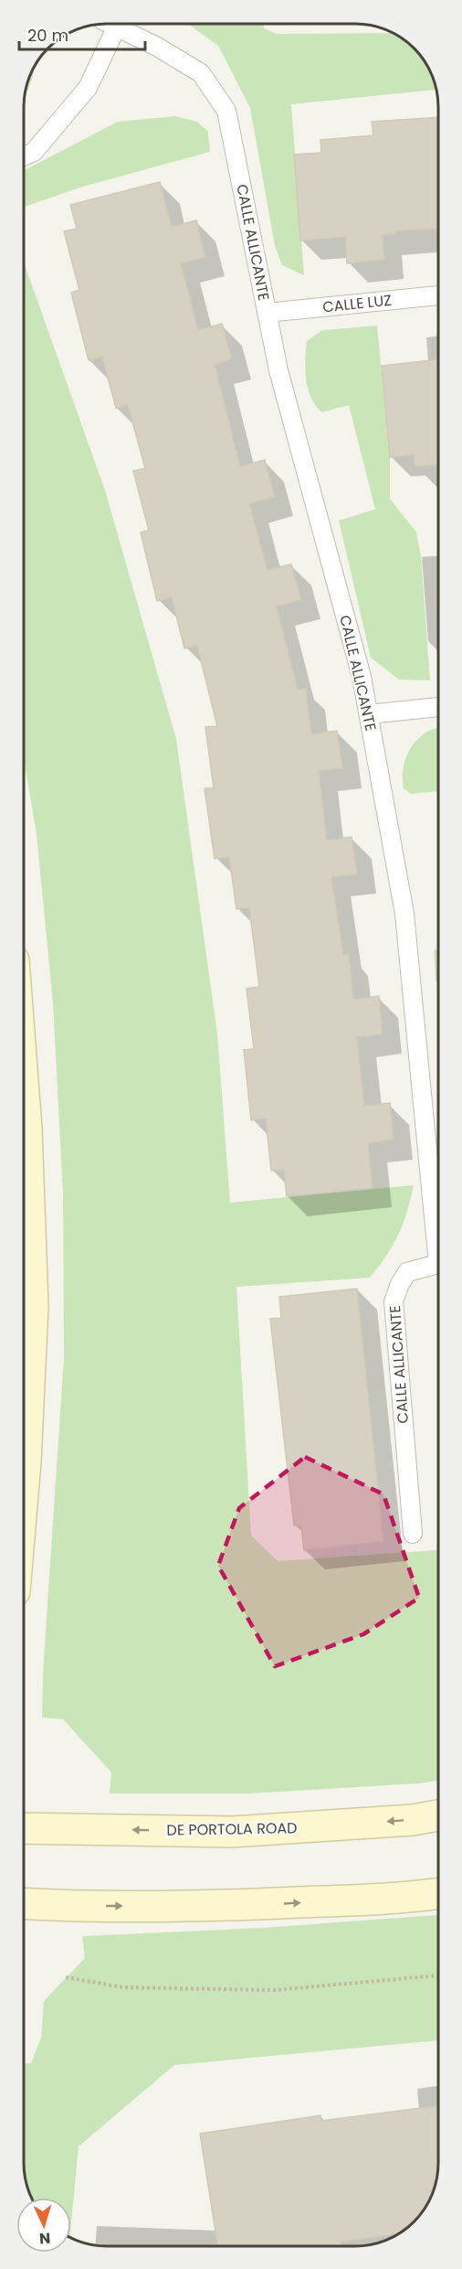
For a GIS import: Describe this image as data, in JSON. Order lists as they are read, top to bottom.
{
  "streets": {
    "main road": ["DE PORTOLA ROAD"],
    "lane": ["CALLE ALLICANTE", "CALLE LUZ"]
  },
  "crossings": [
    ["CALLE ALLICANTE", "CALLE LUZ"]
  ],
  "scale_bar": "20 m",
  "north": "bottom"
}
